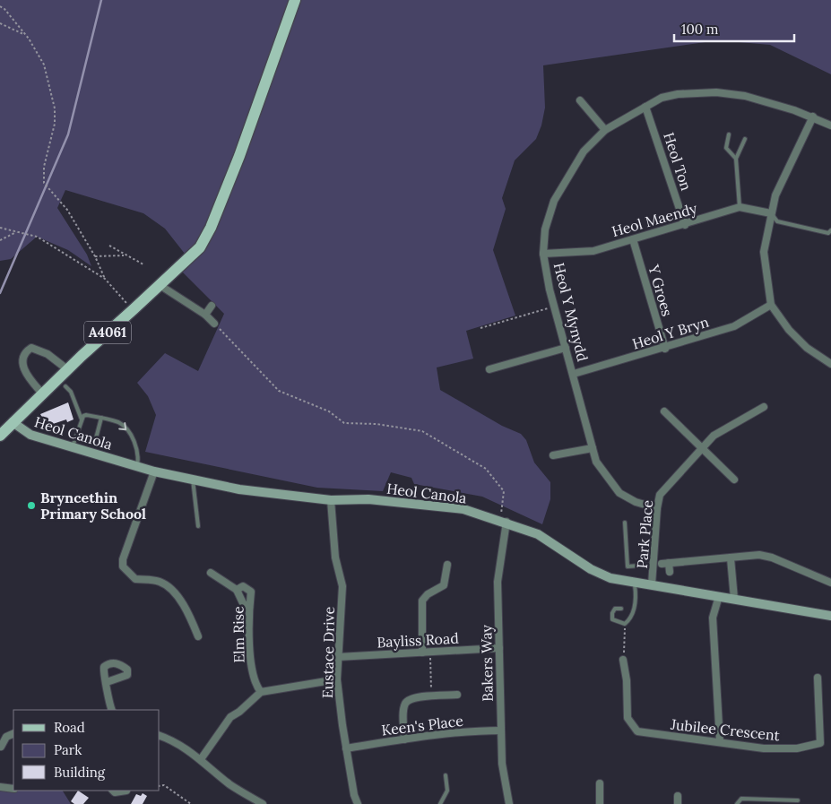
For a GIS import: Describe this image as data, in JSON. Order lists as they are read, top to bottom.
{
  "streets": {
    "main road": ["A4061"],
    "street": [
      "Heol Ton",
      "Heol Maendy",
      "Y Groes",
      "Heol Y Mynydd",
      "Heol Y Bryn",
      "Heol Canola",
      "Park Place",
      "Elm Rise",
      "Bayliss Road",
      "Eustace Drive",
      "Bakers Way",
      "Keen's Place",
      "Jubilee Crescent"
    ]
  },
  "crossings": [
    ["Heol Ton", "Heol Maendy"],
    ["Heol Ton", "Heol Y Mynydd"],
    ["Heol Maendy", "Y Groes"],
    ["Heol Maendy", "Heol Y Mynydd"],
    ["Y Groes", "Heol Y Bryn"],
    ["Heol Y Mynydd", "Heol Y Bryn"],
    ["Heol Y Mynydd", "Park Place"],
    ["A4061", "Heol Canola"],
    ["Heol Canola", "Park Place"],
    ["Heol Canola", "Eustace Drive"],
    ["Heol Canola", "Bakers Way"],
    ["Bayliss Road", "Eustace Drive"],
    ["Bayliss Road", "Bakers Way"],
    ["Eustace Drive", "Keen's Place"],
    ["Bakers Way", "Keen's Place"]
  ],
  "places": ["Bryncethin Primary School"],
  "legend": ["Road", "Park", "Building"],
  "scale_bar": "100 m"
}
